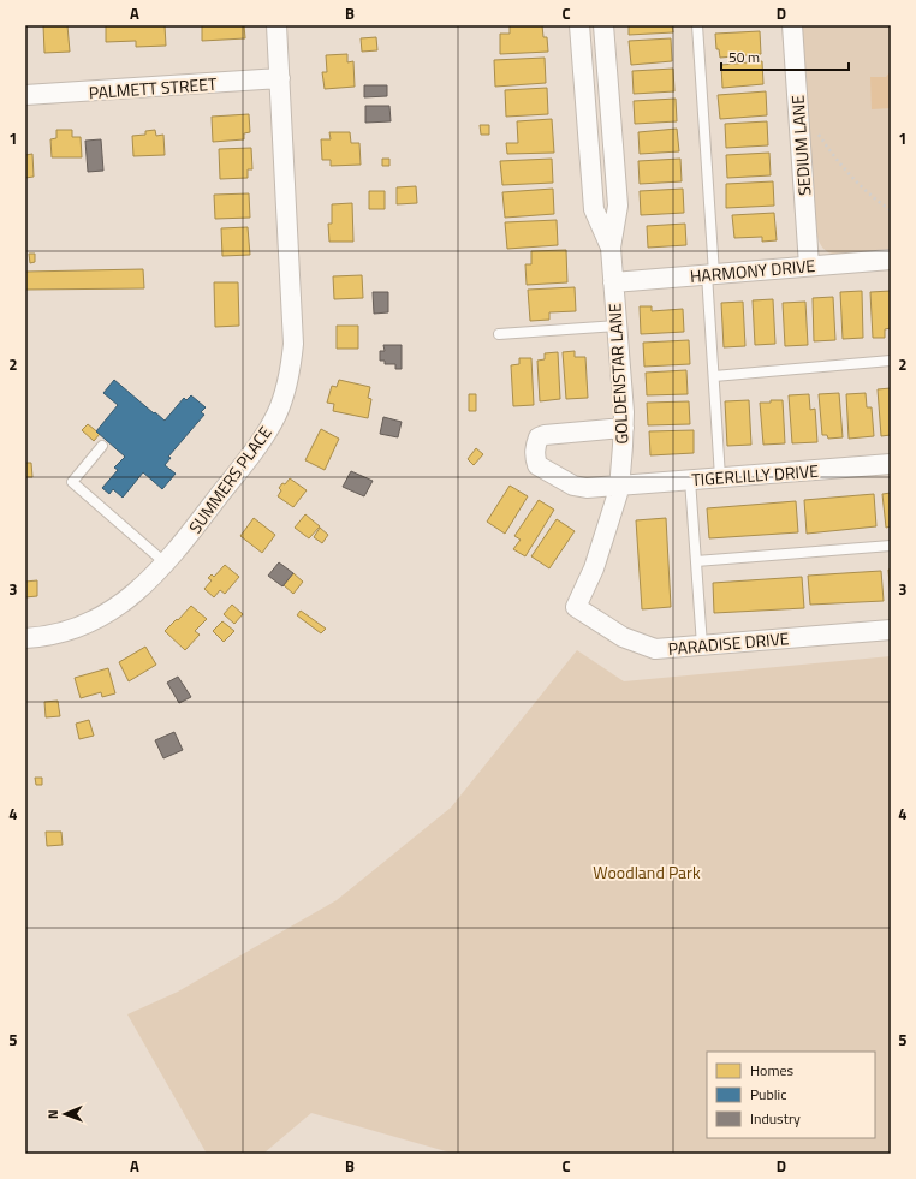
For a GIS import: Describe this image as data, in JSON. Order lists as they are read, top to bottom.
{
  "streets": {
    "street": [
      "PALMETT STREET",
      "SEDIUM LANE",
      "HARMONY DRIVE",
      "GOLDENSTAR LANE",
      "TIGERLILLY DRIVE",
      "SUMMERS PLACE",
      "PARADISE DRIVE"
    ]
  },
  "crossings": [
    ["PALMETT STREET", "SUMMERS PLACE"],
    ["SEDIUM LANE", "HARMONY DRIVE"],
    ["HARMONY DRIVE", "GOLDENSTAR LANE"],
    ["GOLDENSTAR LANE", "TIGERLILLY DRIVE"],
    ["GOLDENSTAR LANE", "PARADISE DRIVE"]
  ],
  "parks": ["Woodland Park"],
  "legend": ["Homes", "Public", "Industry"],
  "scale_bar": "50 m",
  "north": "left",
  "grid": {
    "columns": [
      "A",
      "B",
      "C",
      "D"
    ],
    "rows": [
      "1",
      "2",
      "3",
      "4",
      "5"
    ]
  }
}
